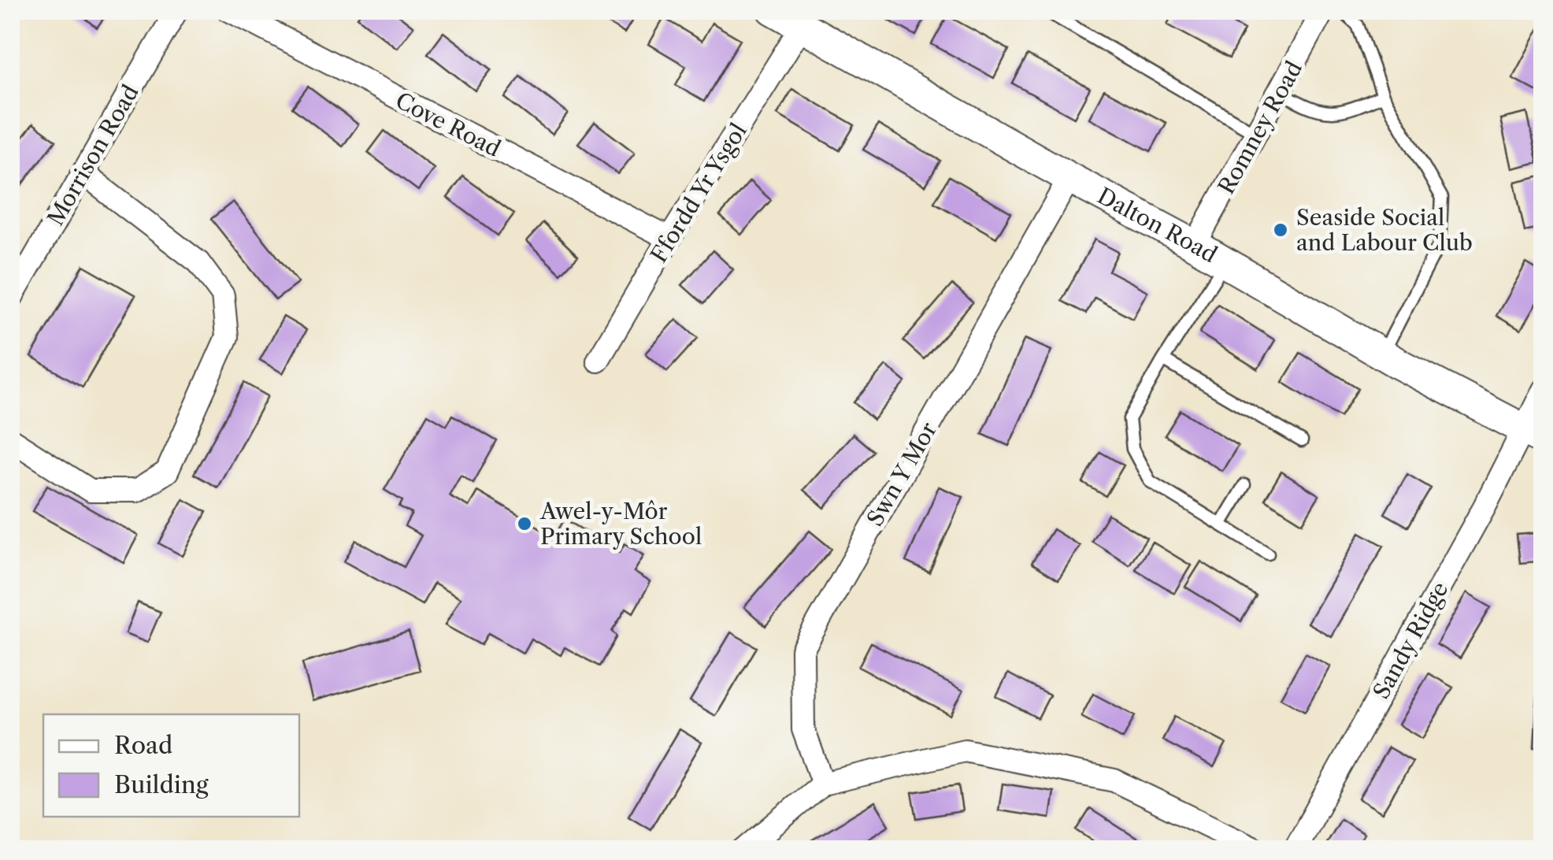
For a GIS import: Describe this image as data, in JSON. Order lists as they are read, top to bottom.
{
  "streets": {
    "street": [
      "Cove Road",
      "Romney Road",
      "Morrison Road",
      "Ffordd Yr Ysgol",
      "Dalton Road",
      "Swn Y Mor",
      "Sandy Ridge"
    ]
  },
  "crossings": [
    ["Cove Road", "Ffordd Yr Ysgol"],
    ["Romney Road", "Dalton Road"],
    ["Ffordd Yr Ysgol", "Dalton Road"],
    ["Dalton Road", "Swn Y Mor"],
    ["Dalton Road", "Sandy Ridge"]
  ],
  "places": ["Seaside Social and Labour Club", "Awel-y-Môr Primary School"],
  "legend": ["Road", "Building"]
}
